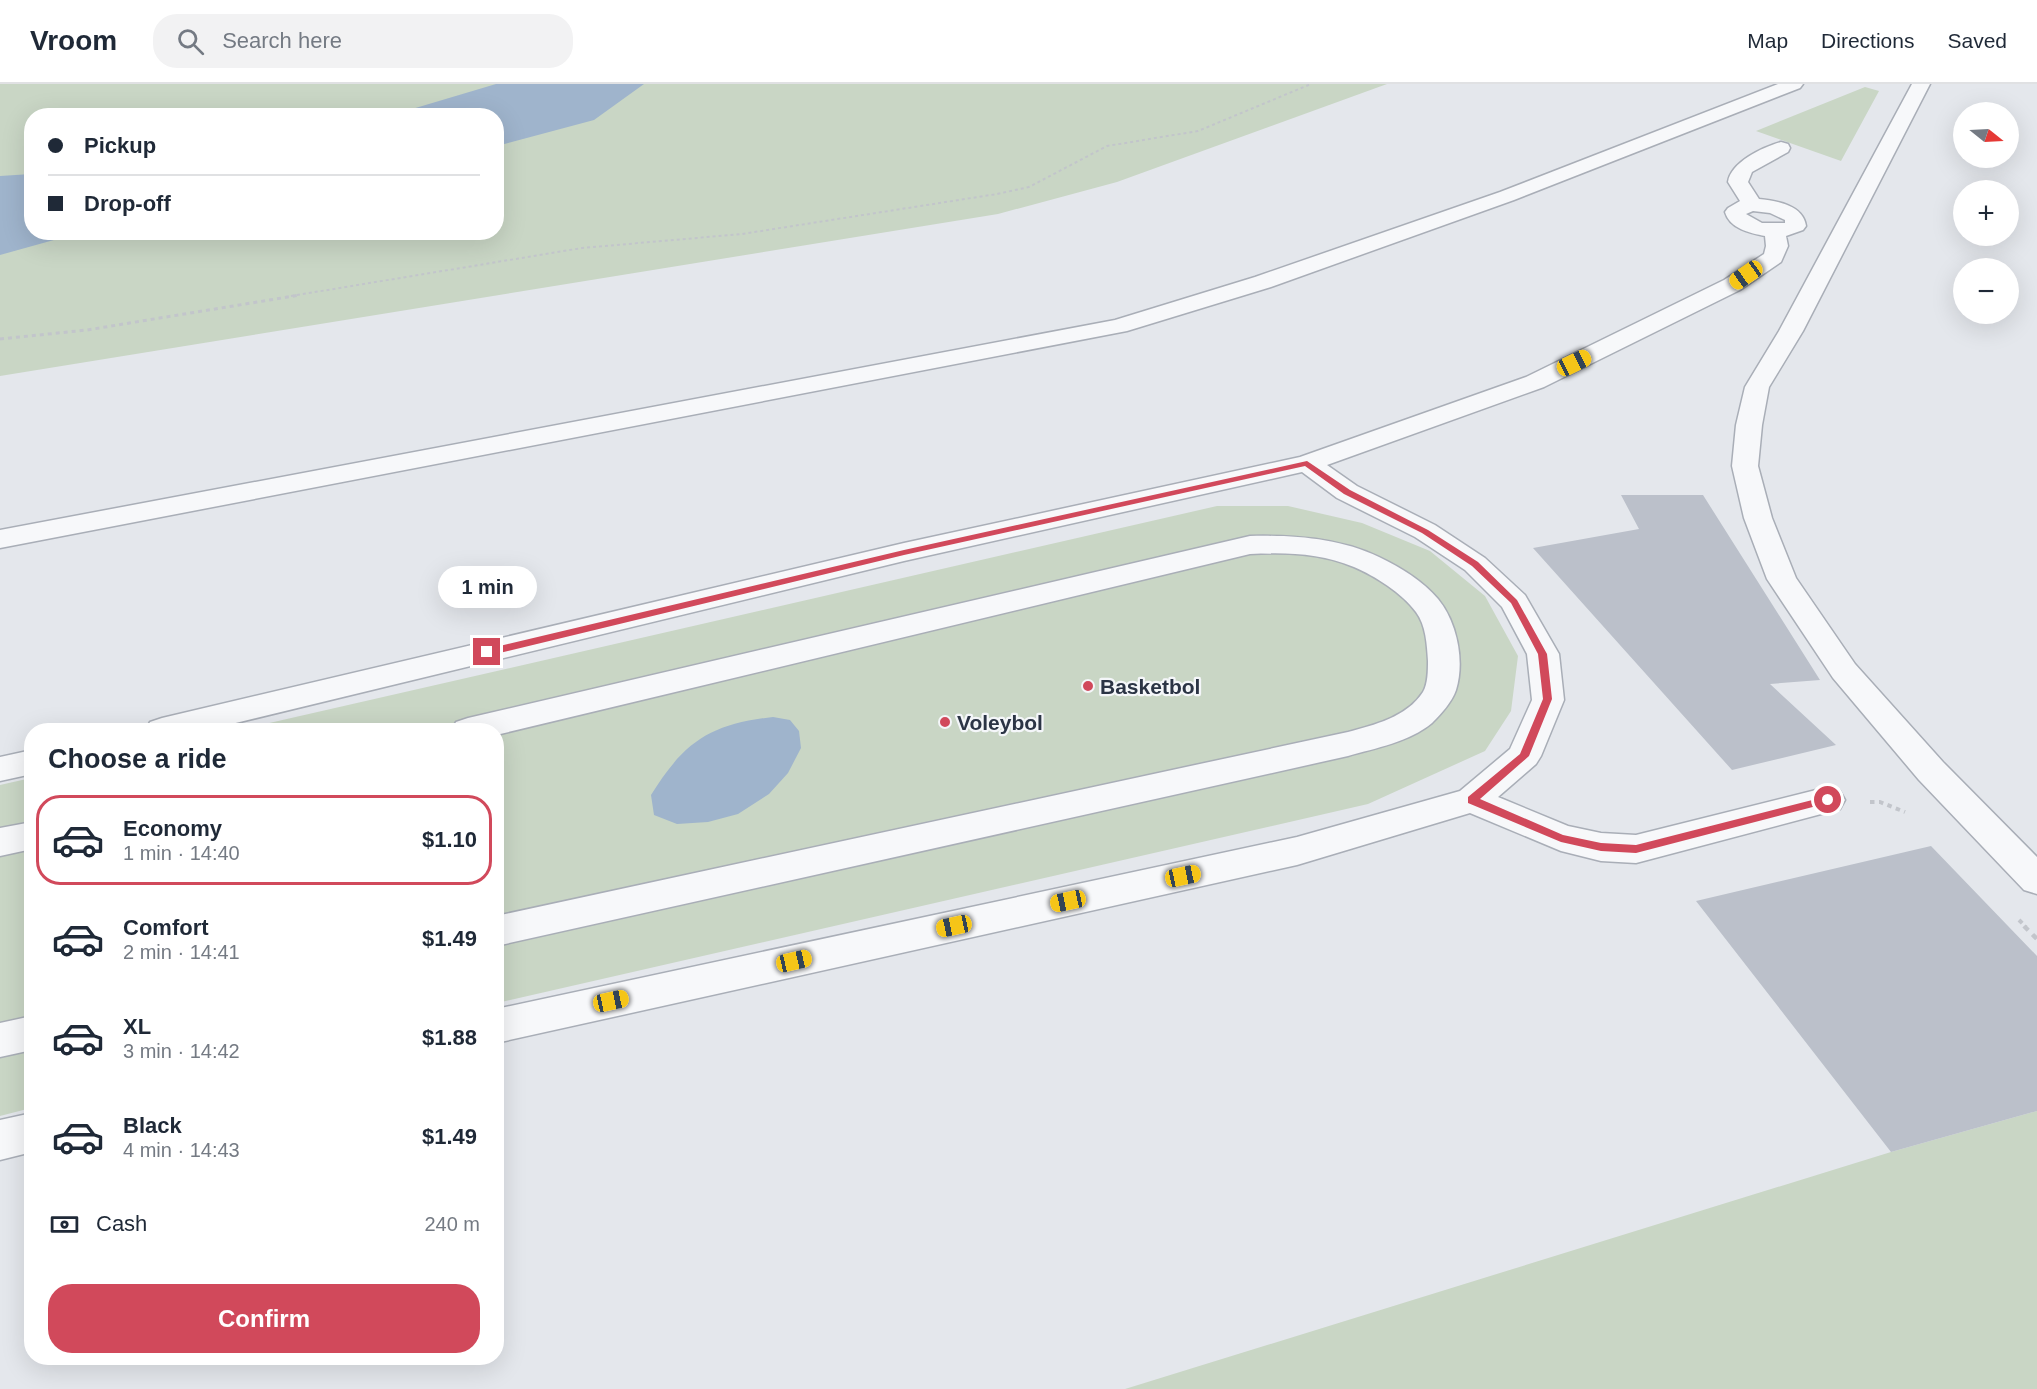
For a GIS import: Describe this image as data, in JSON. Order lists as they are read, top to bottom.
{
  "places": ["Basketbol", "Voleybol"],
  "north": "right",
  "page": {
    "header": "Vroom",
    "search": "Search here",
    "nav": ["Map", "Directions", "Saved"],
    "map_buttons": ["+", "−"],
    "banner": ["Pickup", "Drop-off"],
    "bubble": "1 min",
    "heading": "Choose a ride",
    "list": [
      {
        "name": "Economy",
        "note": "1 min · 14:40",
        "value": "$1.10"
      },
      {
        "name": "Comfort",
        "note": "2 min · 14:41",
        "value": "$1.49"
      },
      {
        "name": "XL",
        "note": "3 min · 14:42",
        "value": "$1.88"
      },
      {
        "name": "Black",
        "note": "4 min · 14:43",
        "value": "$1.49"
      }
    ],
    "pay": ["Cash", "240 m"],
    "buttons": "Confirm"
  }
}
